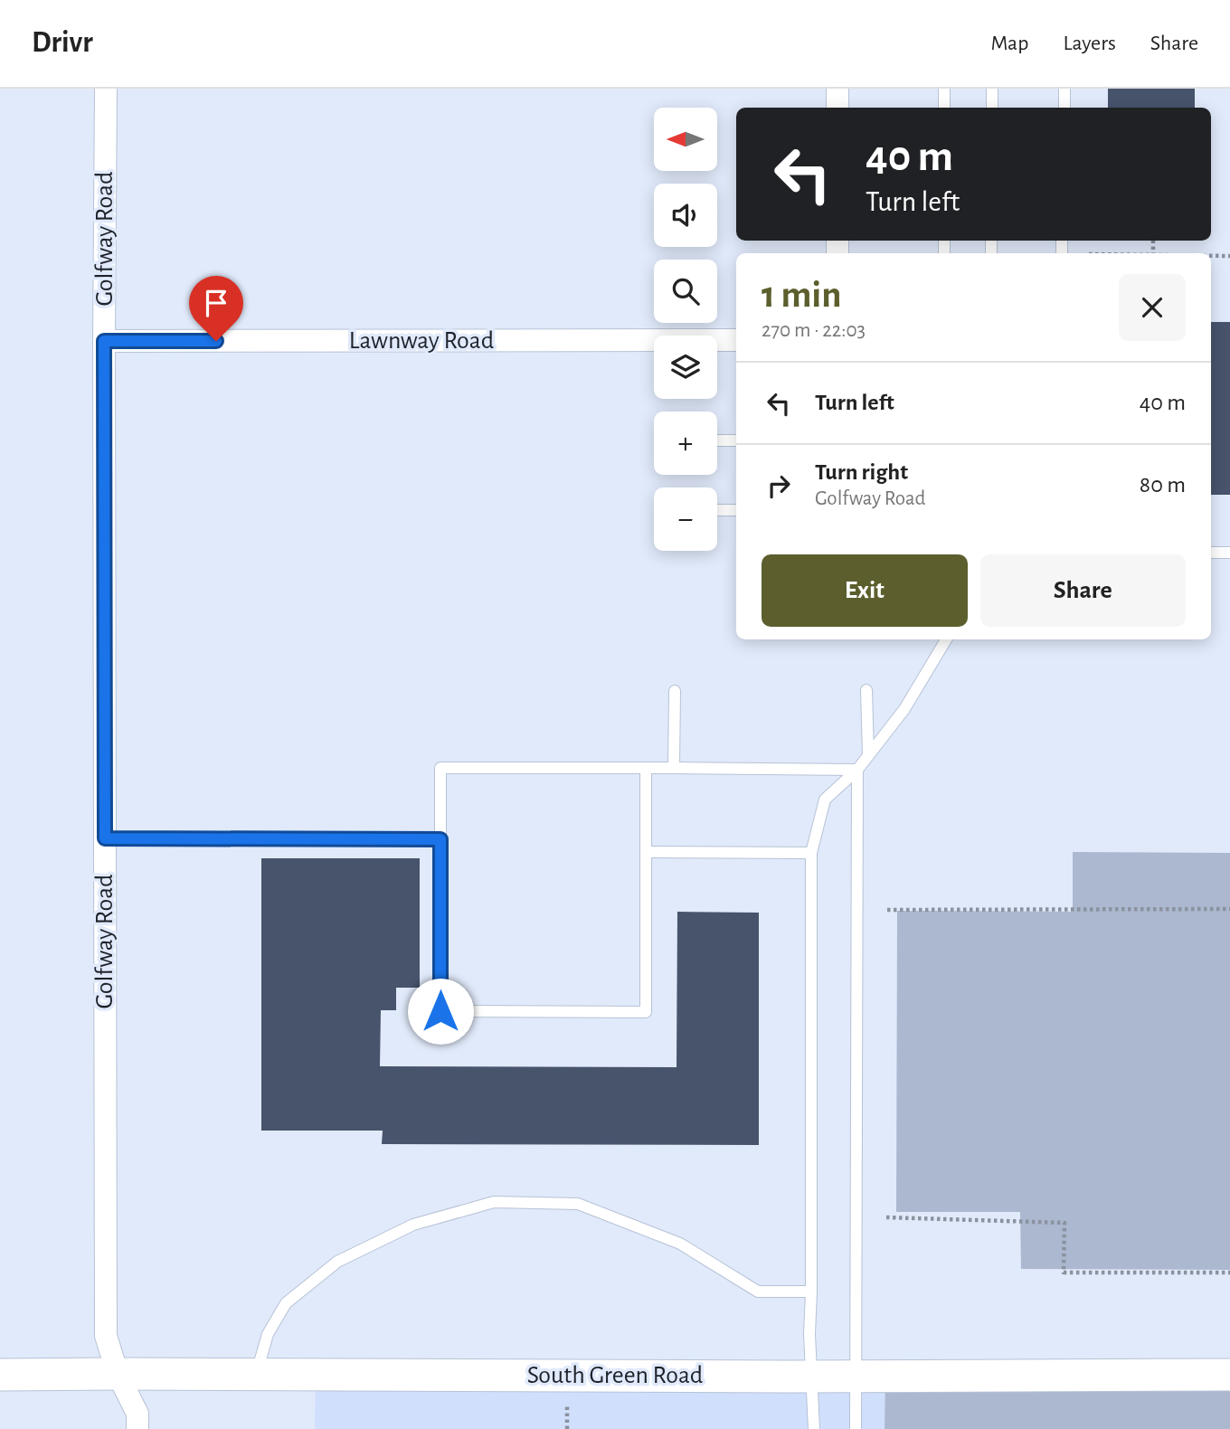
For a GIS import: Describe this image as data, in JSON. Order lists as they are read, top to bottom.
{
  "streets": {
    "main road": ["South Green Road"],
    "street": ["Golfway Road", "Lawnway Road"]
  },
  "crossings": [
    ["Golfway Road", "Lawnway Road"],
    ["Golfway Road", "South Green Road"]
  ],
  "north": "left",
  "page": {
    "header": "Drivr",
    "nav": ["Map", "Layers", "Share"],
    "map_buttons": ["+", "−"],
    "turn": ["40 m", "Turn left"],
    "heading": ["1 min", "270 m · 22:03"],
    "list": [
      {
        "name": "Turn left",
        "value": "40 m"
      },
      {
        "name": "Turn right",
        "note": "Golfway Road",
        "value": "80 m"
      }
    ],
    "buttons": ["Exit", "Share"]
  }
}
